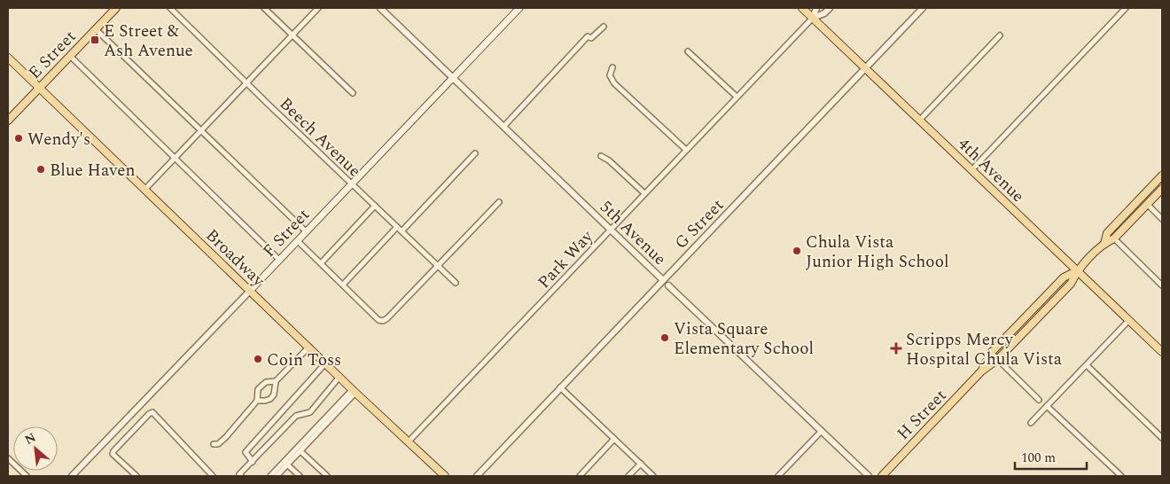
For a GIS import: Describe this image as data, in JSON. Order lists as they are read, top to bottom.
{
  "streets": {
    "main road": [
      "E Street",
      "4th Avenue",
      "F Street",
      "Broadway",
      "H Street"
    ],
    "street": [
      "Beech Avenue",
      "G Street",
      "5th Avenue",
      "Park Way"
    ]
  },
  "crossings": [
    ["E Street", "Broadway"],
    ["Beech Avenue", "F Street"],
    ["4th Avenue", "G Street"],
    ["4th Avenue", "Park Way"],
    ["4th Avenue", "H Street"],
    ["G Street", "5th Avenue"],
    ["F Street", "5th Avenue"],
    ["F Street", "Broadway"],
    ["5th Avenue", "Park Way"],
    ["Broadway", "Park Way"]
  ],
  "places": {
    "transit": ["E Street & Ash Avenue"],
    "other": [
      "Wendy's",
      "Blue Haven",
      "Chula Vista Junior High School",
      "Vista Square Elementary School",
      "Coin Toss"
    ],
    "health": ["Scripps Mercy Hospital Chula Vista"]
  },
  "scale_bar": "100 m",
  "north": "top left"
}
